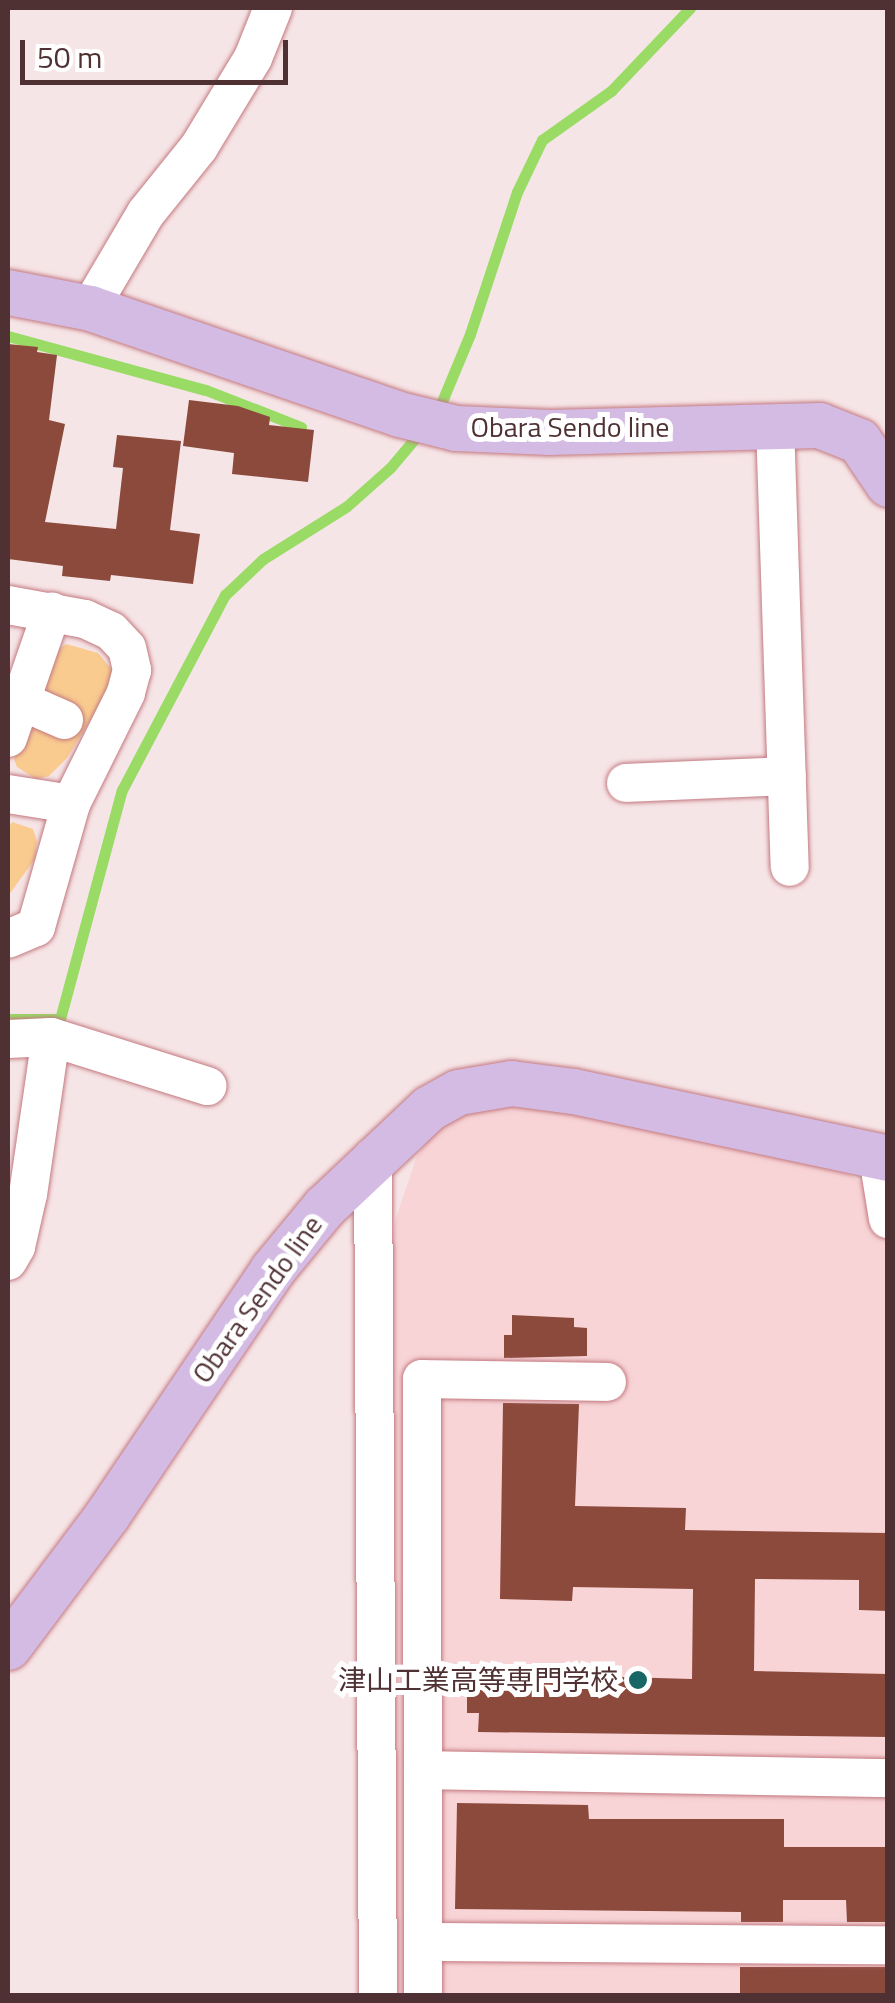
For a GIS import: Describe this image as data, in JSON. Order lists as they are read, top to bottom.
{
  "streets": {
    "main road": ["Obara Sendo line"]
  },
  "places": ["津山工業高等専門学校"],
  "scale_bar": "50 m"
}
